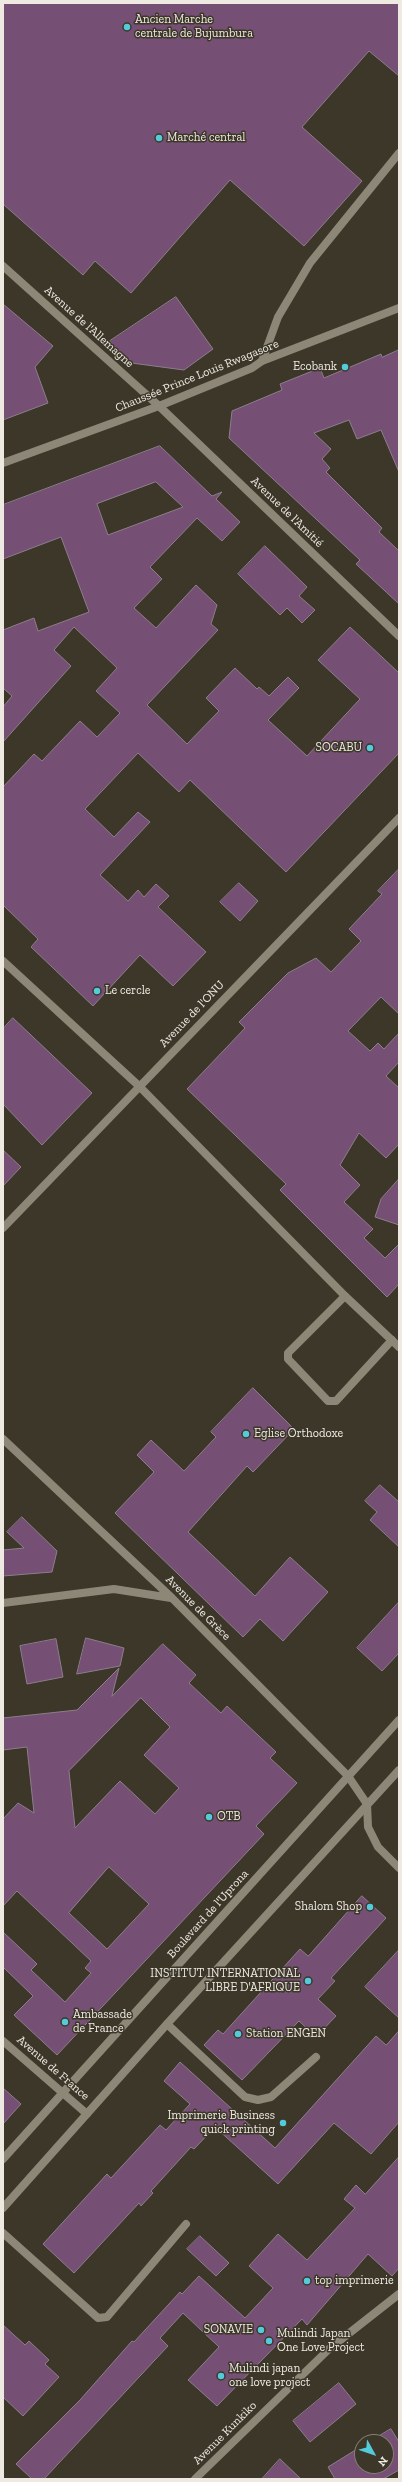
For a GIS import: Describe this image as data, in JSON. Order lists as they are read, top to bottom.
{
  "streets": {
    "street": [
      "Avenue de l'Allemagne",
      "Chaussée Prince Louis Rwagasore",
      "Avenue de l'Amitié",
      "Avenue de l'ONU",
      "Avenue de Grèce",
      "Boulevard de l'Uprona",
      "Avenue de France",
      "Avenue Kunkiko"
    ]
  },
  "crossings": [
    ["Avenue de l'Allemagne", "Chaussée Prince Louis Rwagasore"],
    ["Avenue de l'Allemagne", "Avenue de l'Amitié"],
    ["Chaussée Prince Louis Rwagasore", "Avenue de l'Amitié"],
    ["Avenue de Grèce", "Boulevard de l'Uprona"],
    ["Boulevard de l'Uprona", "Avenue de France"]
  ],
  "places": [
    "Ancien Marche centrale de Bujumbura",
    "Marché central",
    "Ecobank",
    "SOCABU",
    "Le cercle",
    "Eglise Orthodoxe",
    "OTB",
    "Shalom Shop",
    "INSTITUT INTERNATIONAL LIBRE D'AFRIQUE",
    "Ambassade de France",
    "Station ENGEN",
    "Imprimerie Business quick printing",
    "top imprimerie",
    "SONAVIE",
    "Mulindi Japan One Love Project",
    "Mulindi japan one love project"
  ],
  "north": "bottom right"
}
